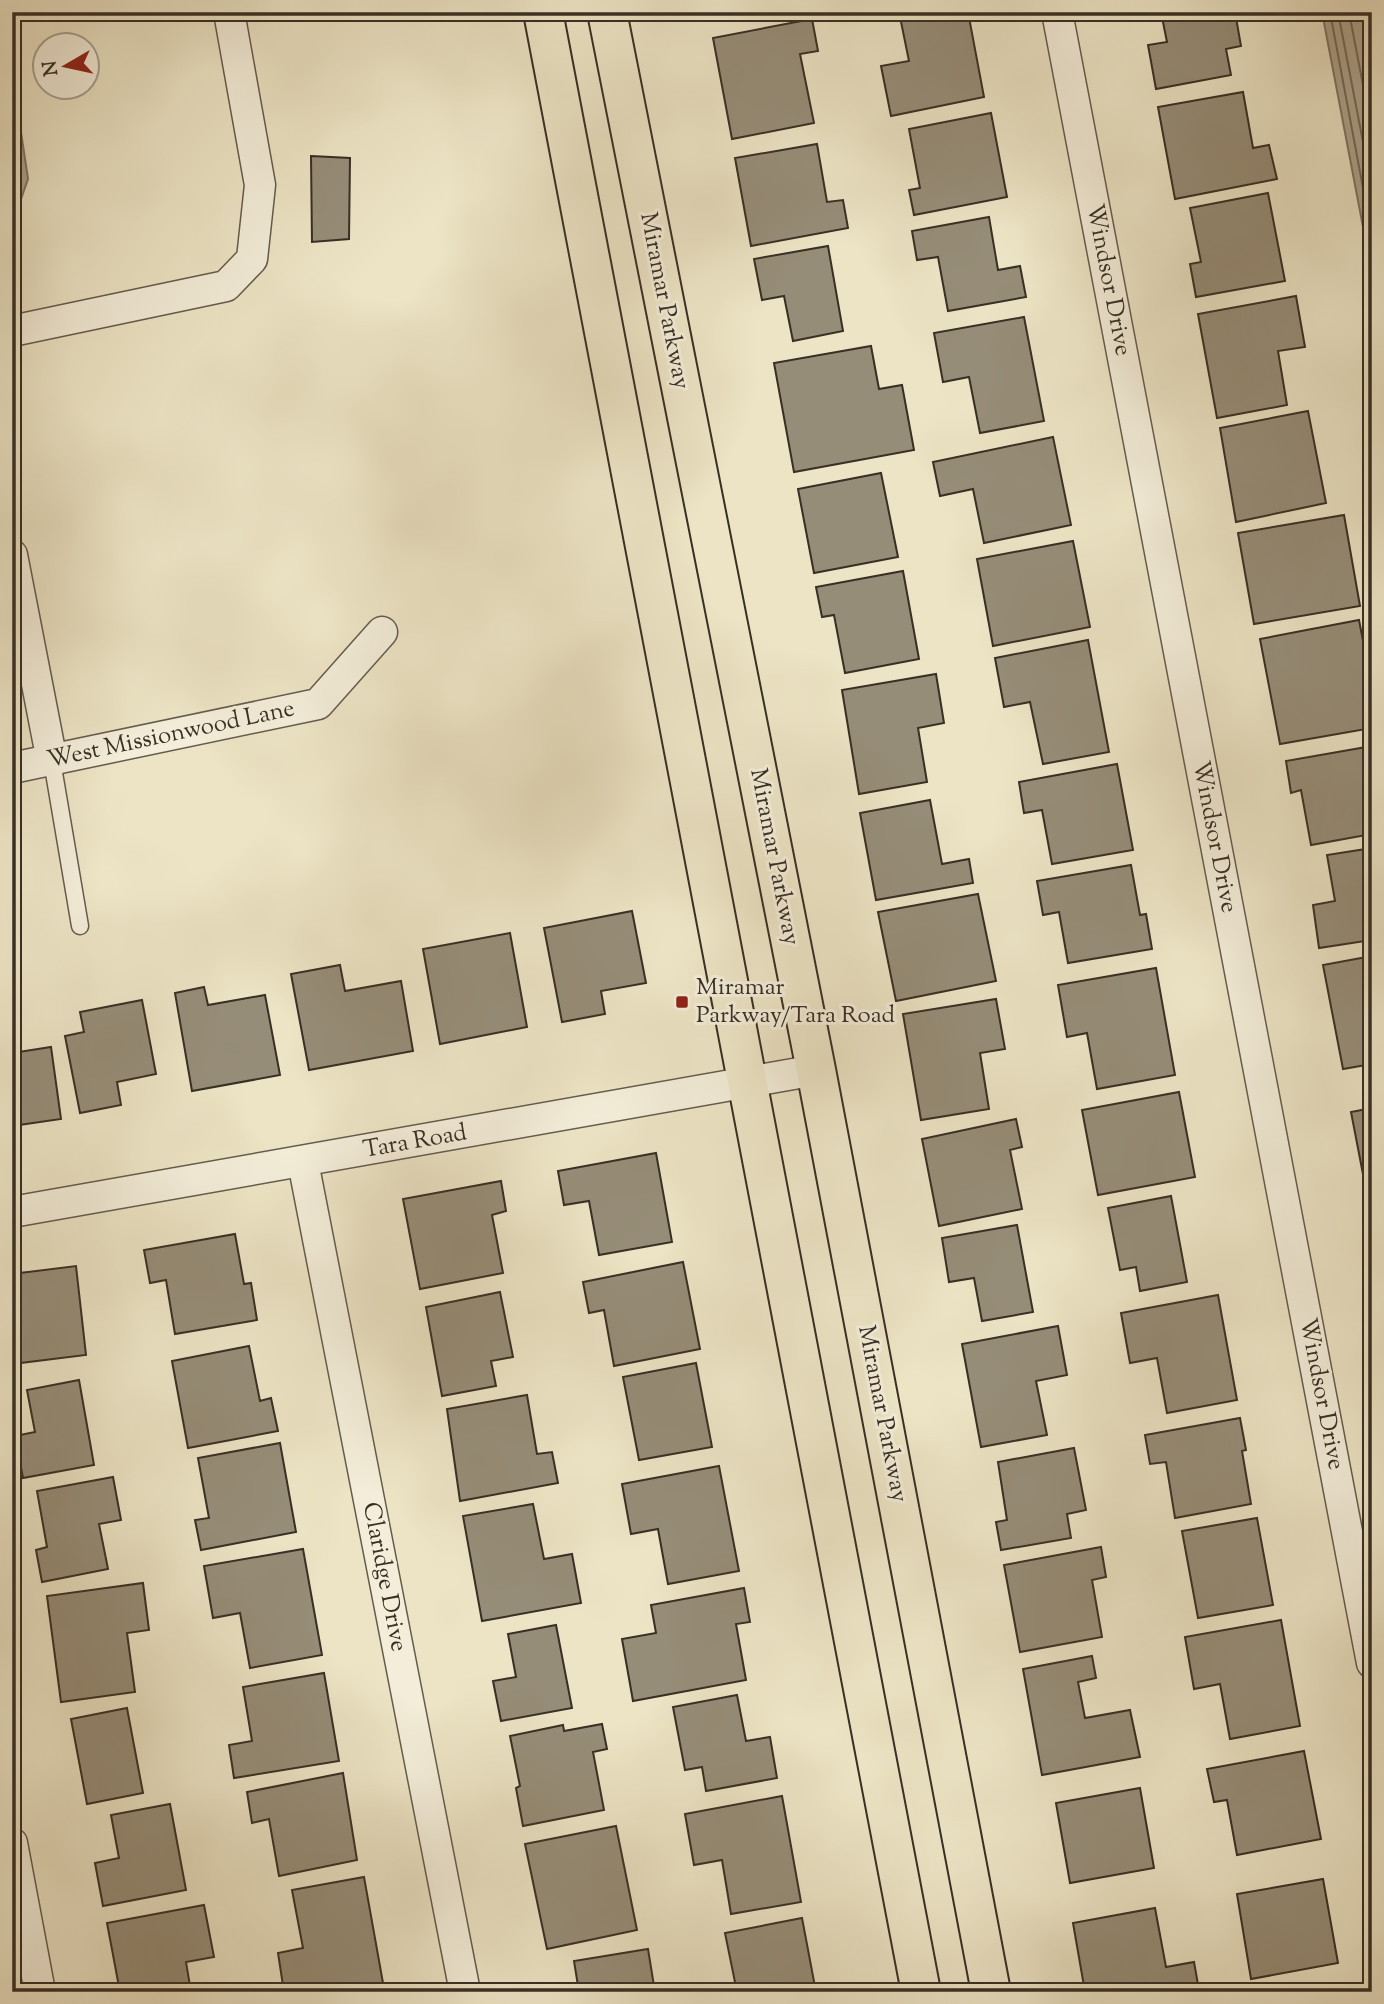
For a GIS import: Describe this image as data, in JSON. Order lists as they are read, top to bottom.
{
  "streets": {
    "main road": ["Miramar Parkway"],
    "street": [
      "Windsor Drive",
      "West Missionwood Lane",
      "Tara Road",
      "Claridge Drive"
    ]
  },
  "crossings": [
    ["Miramar Parkway", "Tara Road"],
    ["Tara Road", "Claridge Drive"]
  ],
  "places": {
    "transit": ["Miramar Parkway/Tara Road"]
  },
  "north": "left"
}
